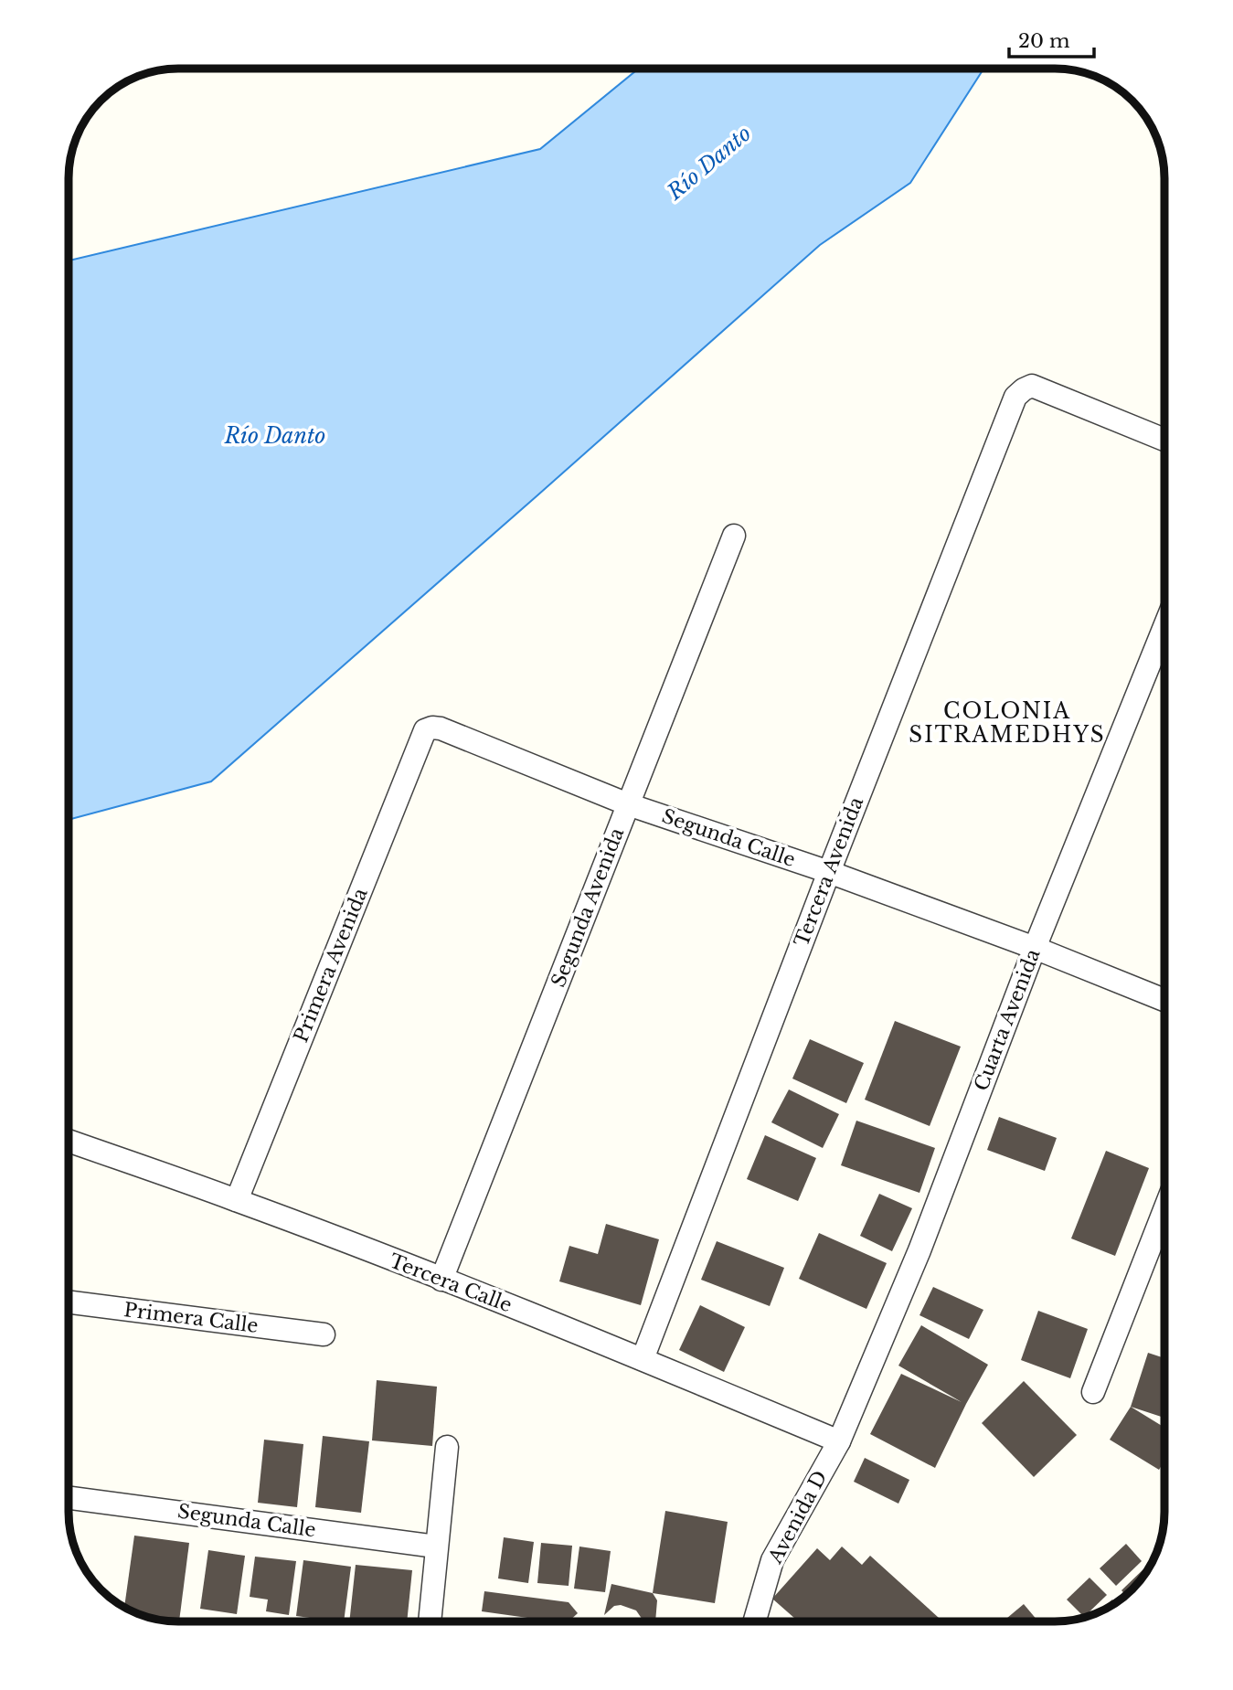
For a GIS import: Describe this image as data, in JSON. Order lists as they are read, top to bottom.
{
  "streets": {
    "street": [
      "Segunda Calle",
      "Tercera Avenida",
      "Segunda Avenida",
      "Primera Avenida",
      "Cuarta Avenida",
      "Tercera Calle",
      "Primera Calle",
      "Avenida D"
    ]
  },
  "crossings": [
    ["Segunda Calle", "Tercera Avenida"],
    ["Segunda Calle", "Segunda Avenida"],
    ["Segunda Calle", "Primera Avenida"],
    ["Segunda Calle", "Cuarta Avenida"],
    ["Tercera Avenida", "Tercera Calle"],
    ["Segunda Avenida", "Tercera Calle"],
    ["Primera Avenida", "Tercera Calle"],
    ["Cuarta Avenida", "Tercera Calle"],
    ["Cuarta Avenida", "Avenida D"],
    ["Tercera Calle", "Avenida D"]
  ],
  "districts": ["COLONIA SITRAMEDHYS"],
  "water": ["Río Danto"],
  "scale_bar": "20 m"
}
